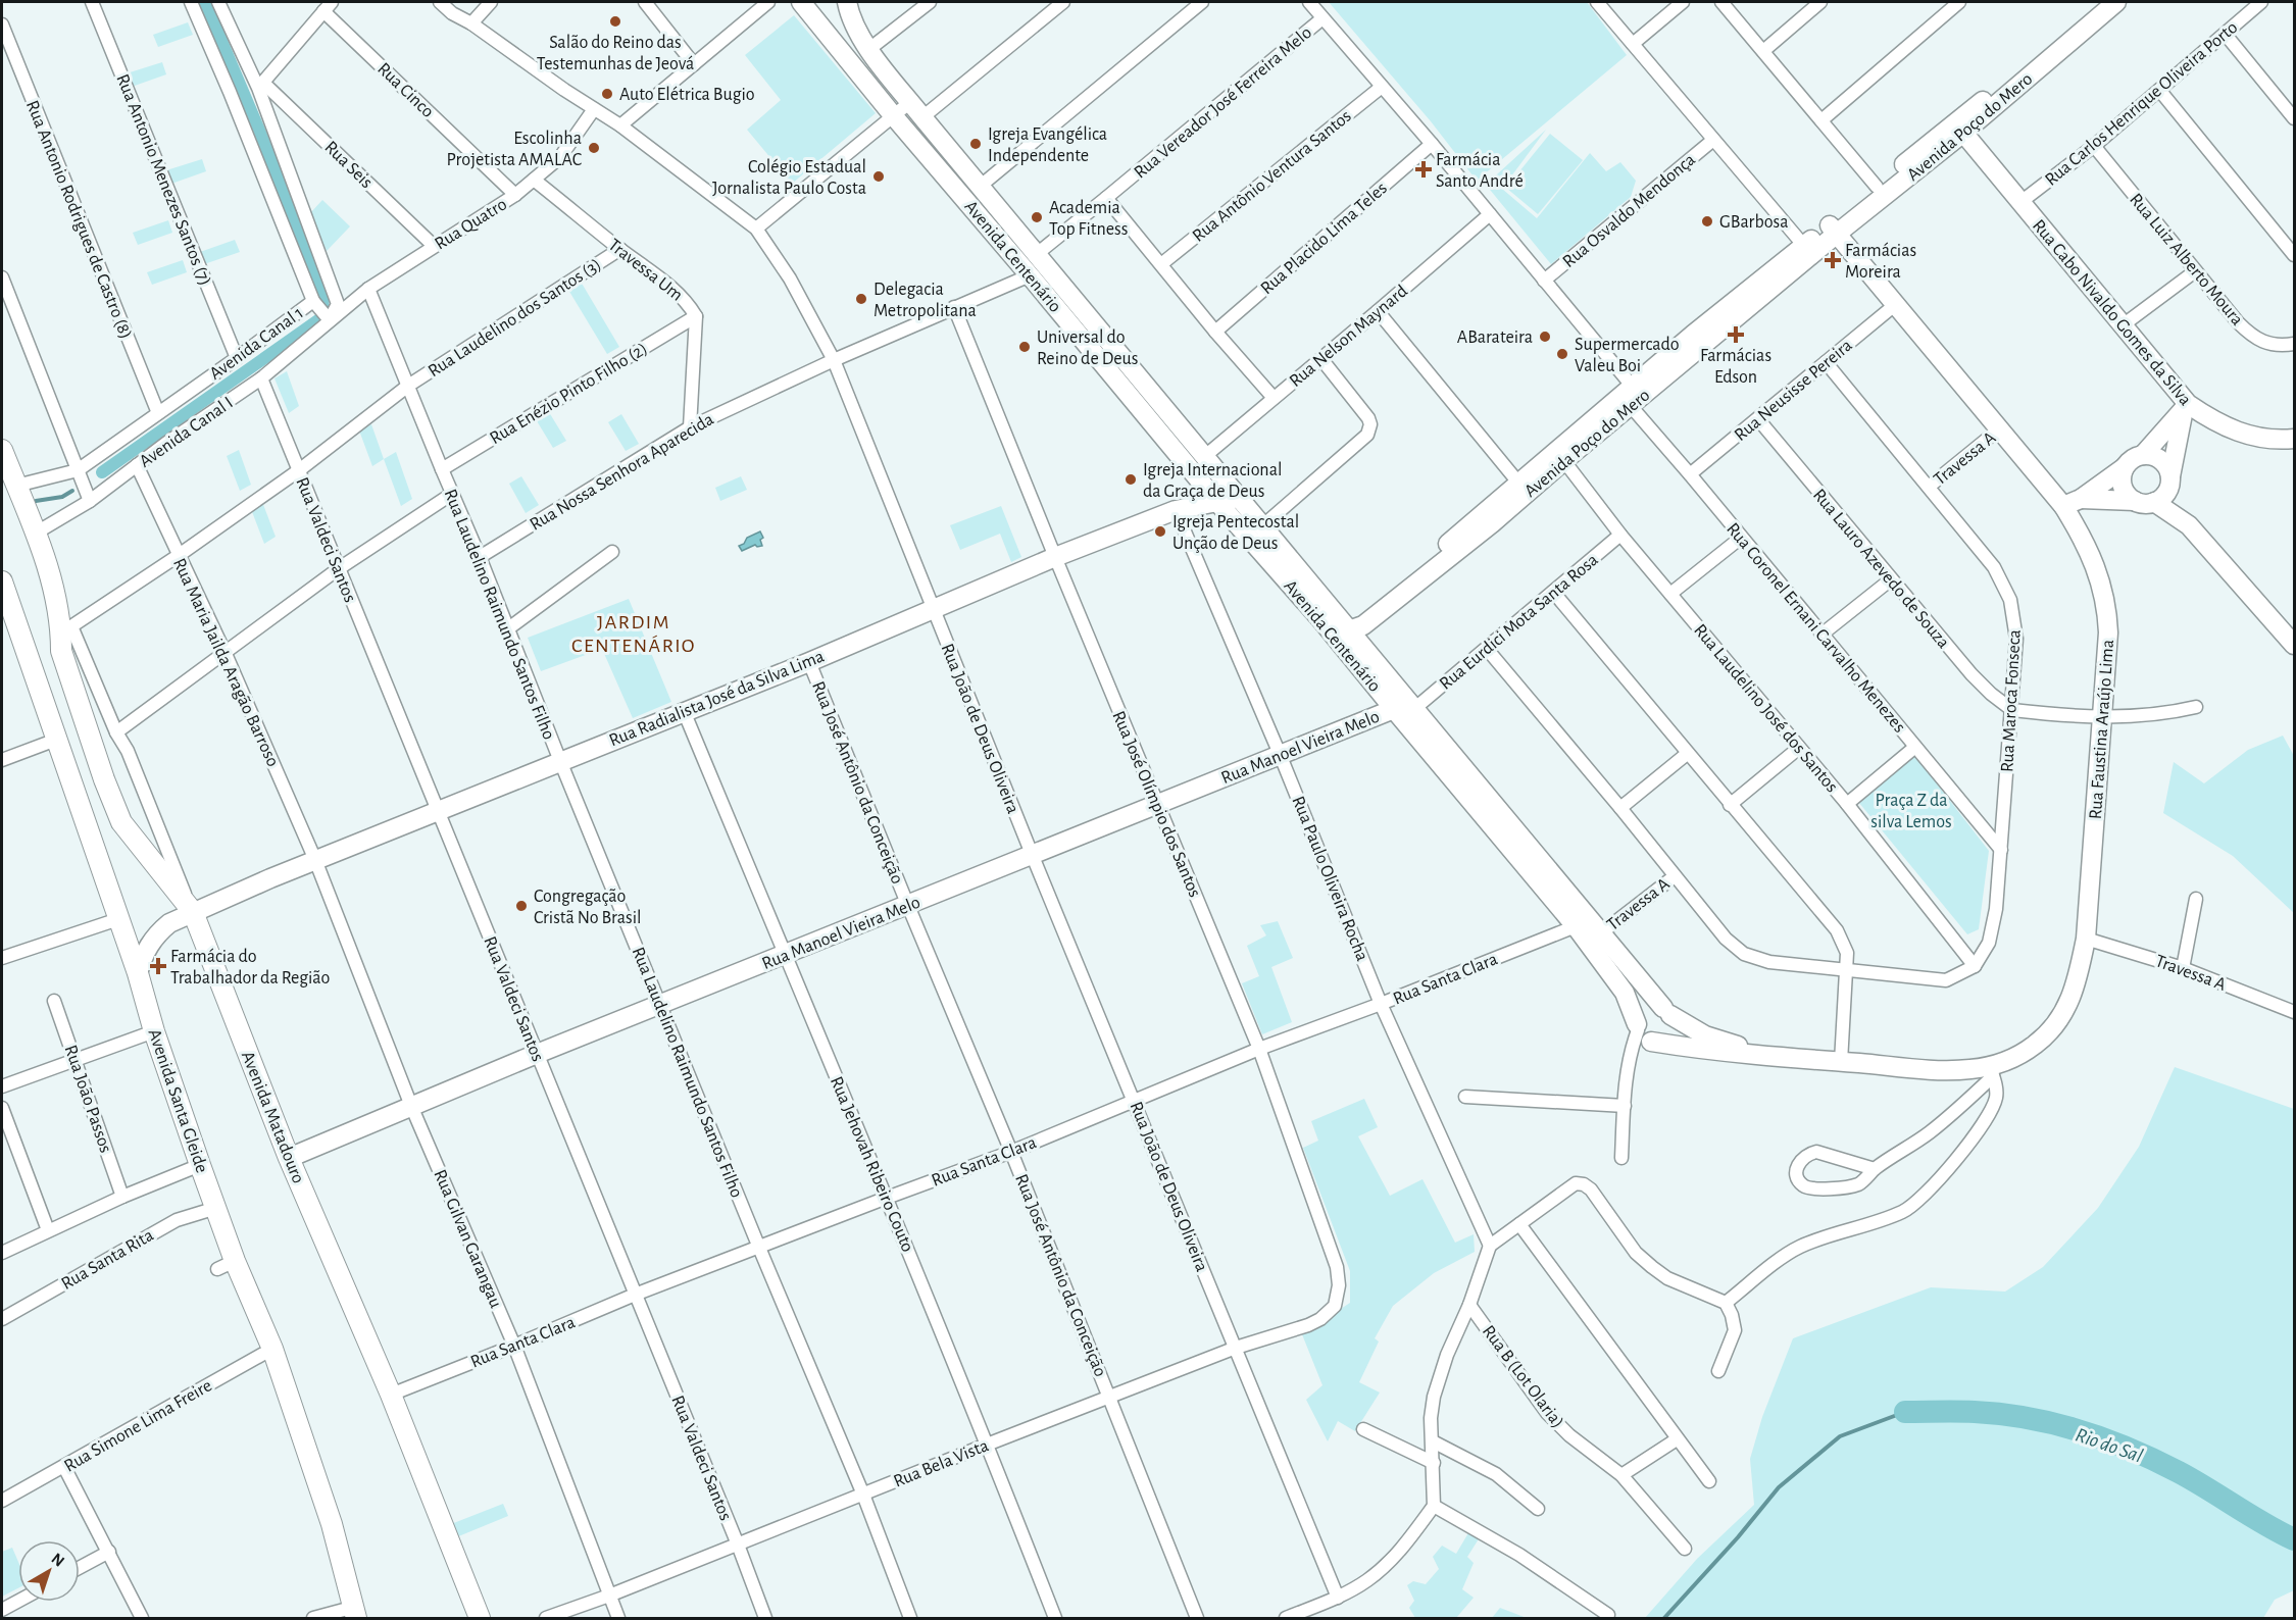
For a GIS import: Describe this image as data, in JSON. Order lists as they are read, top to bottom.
{
  "streets": {
    "main road": ["Avenida Santa Gleide", "Avenida Matadouro"],
    "street": [
      "Rua Cinco",
      "Rua Vereador José Ferreira Melo",
      "Rua Carlos Henrique Oliveira Porto",
      "Avenida Poço do Mero",
      "Rua Seis",
      "Rua Antônio Ventura Santos",
      "Rua Antonio Menezes Santos (7)",
      "Rua Osvaldo Mendonça",
      "Rua Antonio Rodrigues de Castro (8)",
      "Rua Quatro",
      "Rua Placido Lima Teles",
      "Avenida Centenário",
      "Rua Luiz Alberto Moura",
      "Travessa Um",
      "Rua Cabo Nivaldo Gomes da Silva",
      "Rua Laudelino dos Santos (3)",
      "Rua Nelson Maynard",
      "Avenida Canal 1",
      "Rua Neusisse Pereira",
      "Rua Enézio Pinto Filho (2)",
      "Avenida Canal I",
      "Travessa A",
      "Rua Nossa Senhora Aparecida",
      "Rua Valdeci Santos",
      "Rua Lauro Azevedo de Souza",
      "Rua Laudelino Raimundo Santos Filho",
      "Rua Eurdici Mota Santa Rosa",
      "Rua Coronel Ernani Carvalho Menezes",
      "Rua Maria Jailda Aragão Barroso",
      "Rua Radialista José da Silva Lima",
      "Rua Maroca Fonseca",
      "Rua Laudelino José dos Santos",
      "Rua João de Deus Oliveira",
      "Rua Faustina Araújo Lima",
      "Rua Manoel Vieira Melo",
      "Rua José Antônio da Conceição",
      "Rua José Olímpio dos Santos",
      "Rua Paulo Oliveira Rocha",
      "Rua Santa Clara",
      "Rua João Passos",
      "Rua Jehovah Ribeiro Couto",
      "Rua Gilvan Garangau",
      "Rua Santa Rita",
      "Rua B (Lot Olaria)",
      "Rua Simone Lima Freire",
      "Rua Bela Vista"
    ]
  },
  "crossings": [
    ["Rua Cinco", "Rua Quatro"],
    ["Rua Vereador José Ferreira Melo", "Avenida Centenário"],
    ["Rua Carlos Henrique Oliveira Porto", "Rua Luiz Alberto Moura"],
    ["Rua Carlos Henrique Oliveira Porto", "Rua Cabo Nivaldo Gomes da Silva"],
    ["Avenida Poço do Mero", "Avenida Centenário"],
    ["Avenida Poço do Mero", "Rua Cabo Nivaldo Gomes da Silva"],
    ["Avenida Poço do Mero", "Rua Coronel Ernani Carvalho Menezes"],
    ["Avenida Poço do Mero", "Rua Laudelino José dos Santos"],
    ["Avenida Poço do Mero", "Rua Faustina Araújo Lima"],
    ["Rua Seis", "Rua Quatro"],
    ["Rua Antonio Menezes Santos (7)", "Avenida Canal 1"],
    ["Rua Antonio Rodrigues de Castro (8)", "Avenida Canal 1"],
    ["Rua Quatro", "Travessa Um"],
    ["Rua Quatro", "Avenida Canal I"],
    ["Rua Quatro", "Rua Laudelino Raimundo Santos Filho"],
    ["Rua Quatro", "Rua João de Deus Oliveira"],
    ["Avenida Centenário", "Rua Nelson Maynard"],
    ["Avenida Centenário", "Travessa A"],
    ["Avenida Centenário", "Rua Nossa Senhora Aparecida"],
    ["Avenida Centenário", "Rua Eurdici Mota Santa Rosa"],
    ["Avenida Centenário", "Rua Radialista José da Silva Lima"],
    ["Avenida Centenário", "Rua Faustina Araújo Lima"],
    ["Avenida Centenário", "Rua Manoel Vieira Melo"],
    ["Avenida Centenário", "Rua Santa Clara"],
    ["Travessa Um", "Rua Laudelino dos Santos (3)"],
    ["Travessa Um", "Rua Enézio Pinto Filho (2)"],
    ["Travessa Um", "Rua Nossa Senhora Aparecida"],
    ["Rua Laudelino dos Santos (3)", "Rua Valdeci Santos"],
    ["Rua Laudelino dos Santos (3)", "Rua Laudelino Raimundo Santos Filho"],
    ["Rua Laudelino dos Santos (3)", "Rua Maria Jailda Aragão Barroso"],
    ["Rua Laudelino dos Santos (3)", "Avenida Matadouro"],
    ["Rua Neusisse Pereira", "Rua Lauro Azevedo de Souza"],
    ["Rua Neusisse Pereira", "Rua Coronel Ernani Carvalho Menezes"],
    ["Rua Neusisse Pereira", "Rua Maroca Fonseca"],
    ["Rua Neusisse Pereira", "Rua Faustina Araújo Lima"],
    ["Rua Enézio Pinto Filho (2)", "Rua Laudelino Raimundo Santos Filho"],
    ["Avenida Canal I", "Rua Valdeci Santos"],
    ["Avenida Canal I", "Rua Maria Jailda Aragão Barroso"],
    ["Travessa A", "Rua Maroca Fonseca"],
    ["Travessa A", "Rua Faustina Araújo Lima"],
    ["Rua Nossa Senhora Aparecida", "Rua Laudelino Raimundo Santos Filho"],
    ["Rua Nossa Senhora Aparecida", "Rua João de Deus Oliveira"],
    ["Rua Nossa Senhora Aparecida", "Rua José Olímpio dos Santos"],
    ["Rua Valdeci Santos", "Rua Radialista José da Silva Lima"],
    ["Rua Valdeci Santos", "Rua Manoel Vieira Melo"],
    ["Rua Valdeci Santos", "Rua Santa Clara"],
    ["Rua Valdeci Santos", "Rua Bela Vista"],
    ["Rua Lauro Azevedo de Souza", "Rua Maroca Fonseca"],
    ["Rua Laudelino Raimundo Santos Filho", "Rua Radialista José da Silva Lima"],
    ["Rua Laudelino Raimundo Santos Filho", "Rua Manoel Vieira Melo"],
    ["Rua Laudelino Raimundo Santos Filho", "Rua Santa Clara"],
    ["Rua Laudelino Raimundo Santos Filho", "Rua Bela Vista"],
    ["Rua Eurdici Mota Santa Rosa", "Rua Laudelino José dos Santos"],
    ["Rua Coronel Ernani Carvalho Menezes", "Rua Maroca Fonseca"],
    ["Rua Maria Jailda Aragão Barroso", "Rua Radialista José da Silva Lima"],
    ["Rua Maria Jailda Aragão Barroso", "Rua Gilvan Garangau"],
    ["Rua Radialista José da Silva Lima", "Rua João de Deus Oliveira"],
    ["Rua Radialista José da Silva Lima", "Rua José Antônio da Conceição"],
    ["Rua Radialista José da Silva Lima", "Rua José Olímpio dos Santos"],
    ["Rua Radialista José da Silva Lima", "Rua Paulo Oliveira Rocha"],
    ["Rua Radialista José da Silva Lima", "Avenida Santa Gleide"],
    ["Rua Radialista José da Silva Lima", "Avenida Matadouro"],
    ["Rua Radialista José da Silva Lima", "Rua Jehovah Ribeiro Couto"],
    ["Rua Radialista José da Silva Lima", "Rua Gilvan Garangau"],
    ["Rua Maroca Fonseca", "Rua Laudelino José dos Santos"],
    ["Rua João de Deus Oliveira", "Rua Manoel Vieira Melo"],
    ["Rua João de Deus Oliveira", "Rua Santa Clara"],
    ["Rua João de Deus Oliveira", "Rua Bela Vista"],
    ["Rua Manoel Vieira Melo", "Rua José Antônio da Conceição"],
    ["Rua Manoel Vieira Melo", "Rua José Olímpio dos Santos"],
    ["Rua Manoel Vieira Melo", "Rua Paulo Oliveira Rocha"],
    ["Rua Manoel Vieira Melo", "Avenida Matadouro"],
    ["Rua Manoel Vieira Melo", "Rua Jehovah Ribeiro Couto"],
    ["Rua Manoel Vieira Melo", "Rua Gilvan Garangau"],
    ["Rua José Antônio da Conceição", "Rua Santa Clara"],
    ["Rua José Antônio da Conceição", "Rua Bela Vista"],
    ["Rua José Olímpio dos Santos", "Rua Santa Clara"],
    ["Rua José Olímpio dos Santos", "Rua Bela Vista"],
    ["Rua Paulo Oliveira Rocha", "Rua Santa Clara"],
    ["Rua Santa Clara", "Avenida Matadouro"],
    ["Rua Santa Clara", "Rua Jehovah Ribeiro Couto"],
    ["Rua Santa Clara", "Rua Gilvan Garangau"],
    ["Avenida Santa Gleide", "Rua Santa Rita"],
    ["Avenida Santa Gleide", "Rua Simone Lima Freire"],
    ["Rua Jehovah Ribeiro Couto", "Rua Bela Vista"],
    ["Rua Gilvan Garangau", "Rua Bela Vista"]
  ],
  "districts": ["JARDIM CENTENÁRIO"],
  "water": ["Rio do Sal"],
  "parks": ["Praça Z da silva Lemos"],
  "places": {
    "other": [
      "Salão do Reino das Testemunhas de Jeová",
      "Auto Elétrica Bugio",
      "Igreja Evangélica Independente",
      "Escolinha Projetista AMALAC",
      "Colégio Estadual Jornalista Paulo Costa",
      "Academia Top Fitness",
      "GBarbosa",
      "Delegacia Metropolitana",
      "ABarateira",
      "Universal do Reino de Deus",
      "Supermercado Valeu Boi",
      "Igreja Internacional da Graça de Deus",
      "Igreja Pentecostal Unção de Deus",
      "Congregação Cristã No Brasil"
    ],
    "health": [
      "Farmácia Santo André",
      "Farmácias Moreira",
      "Farmácias Edson",
      "Farmácia do Trabalhador da Região"
    ]
  },
  "north": "top right"
}
